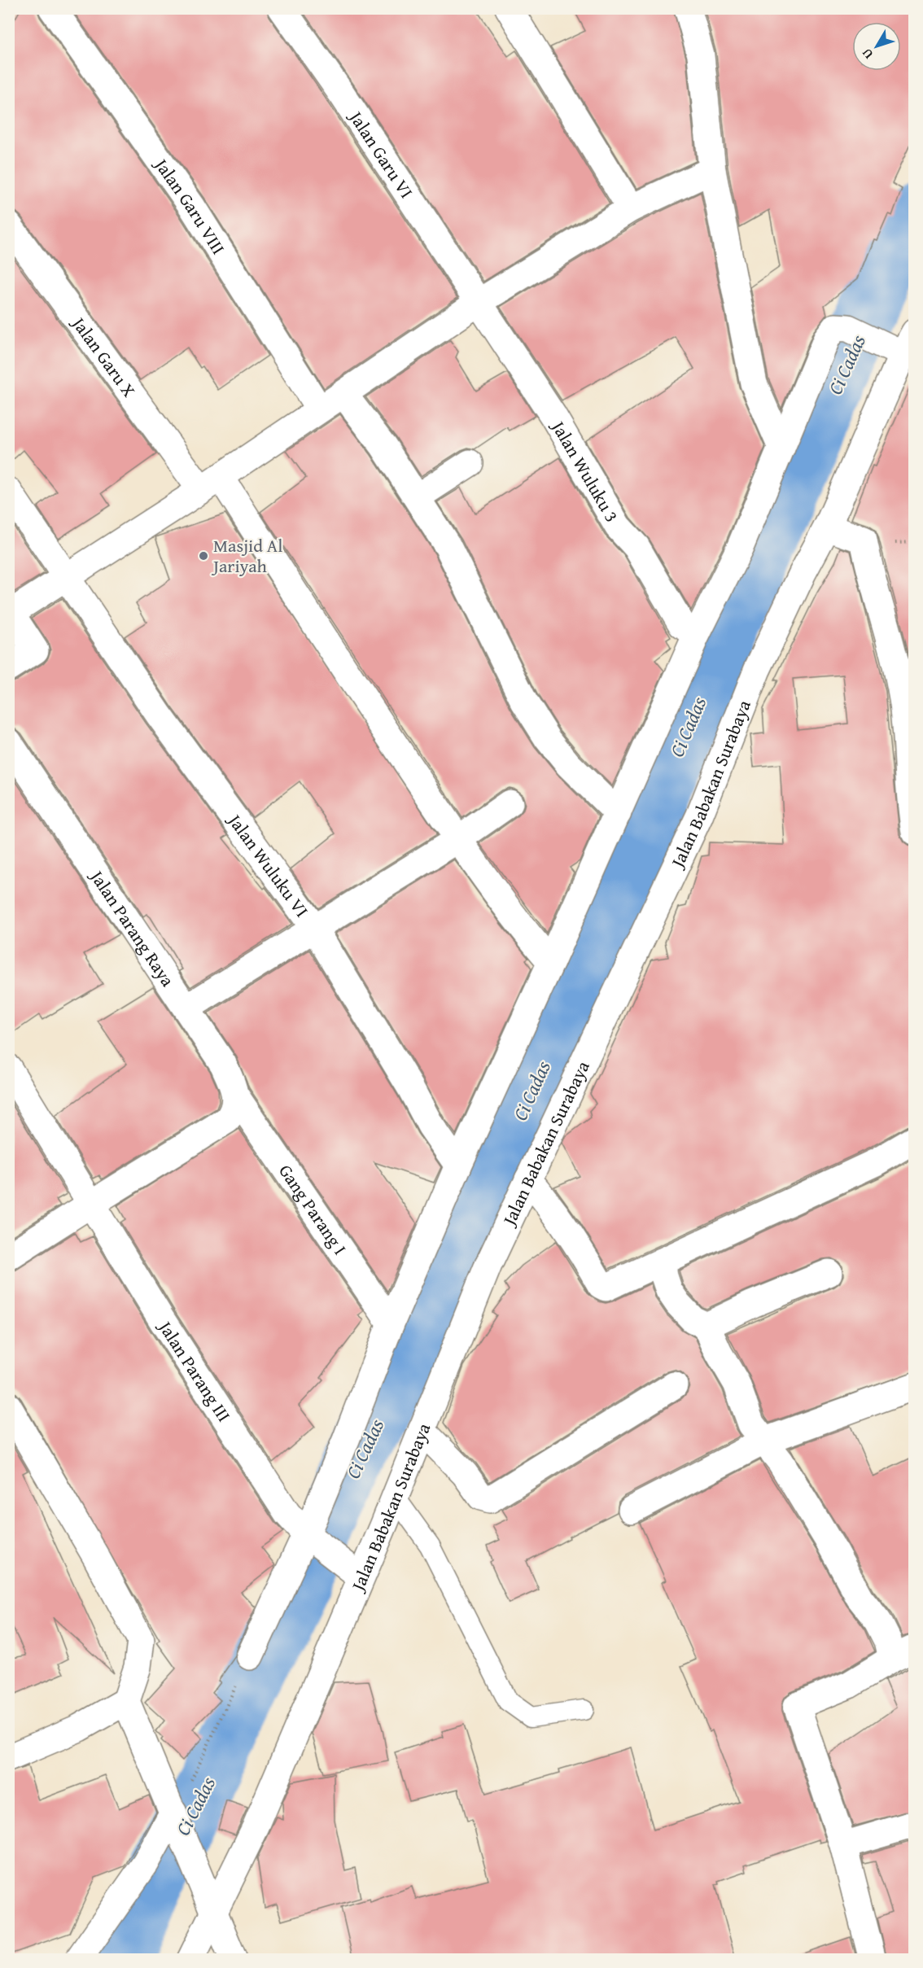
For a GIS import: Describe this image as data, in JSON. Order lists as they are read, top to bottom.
{
  "streets": {
    "street": [
      "Jalan Garu VI",
      "Jalan Garu VIII",
      "Jalan Garu X",
      "Jalan Wuluku 3",
      "Jalan Babakan Surabaya",
      "Jalan Wuluku VI",
      "Jalan Parang Raya",
      "Gang Parang I",
      "Jalan Parang III"
    ]
  },
  "crossings": [
    ["Jalan Garu VI", "Jalan Wuluku 3"],
    ["Jalan Babakan Surabaya", "Jalan Parang III"],
    ["Jalan Parang Raya", "Gang Parang I"]
  ],
  "water": ["Ci Cadas"],
  "places": ["Masjid Al Jariyah"],
  "north": "bottom left"
}
